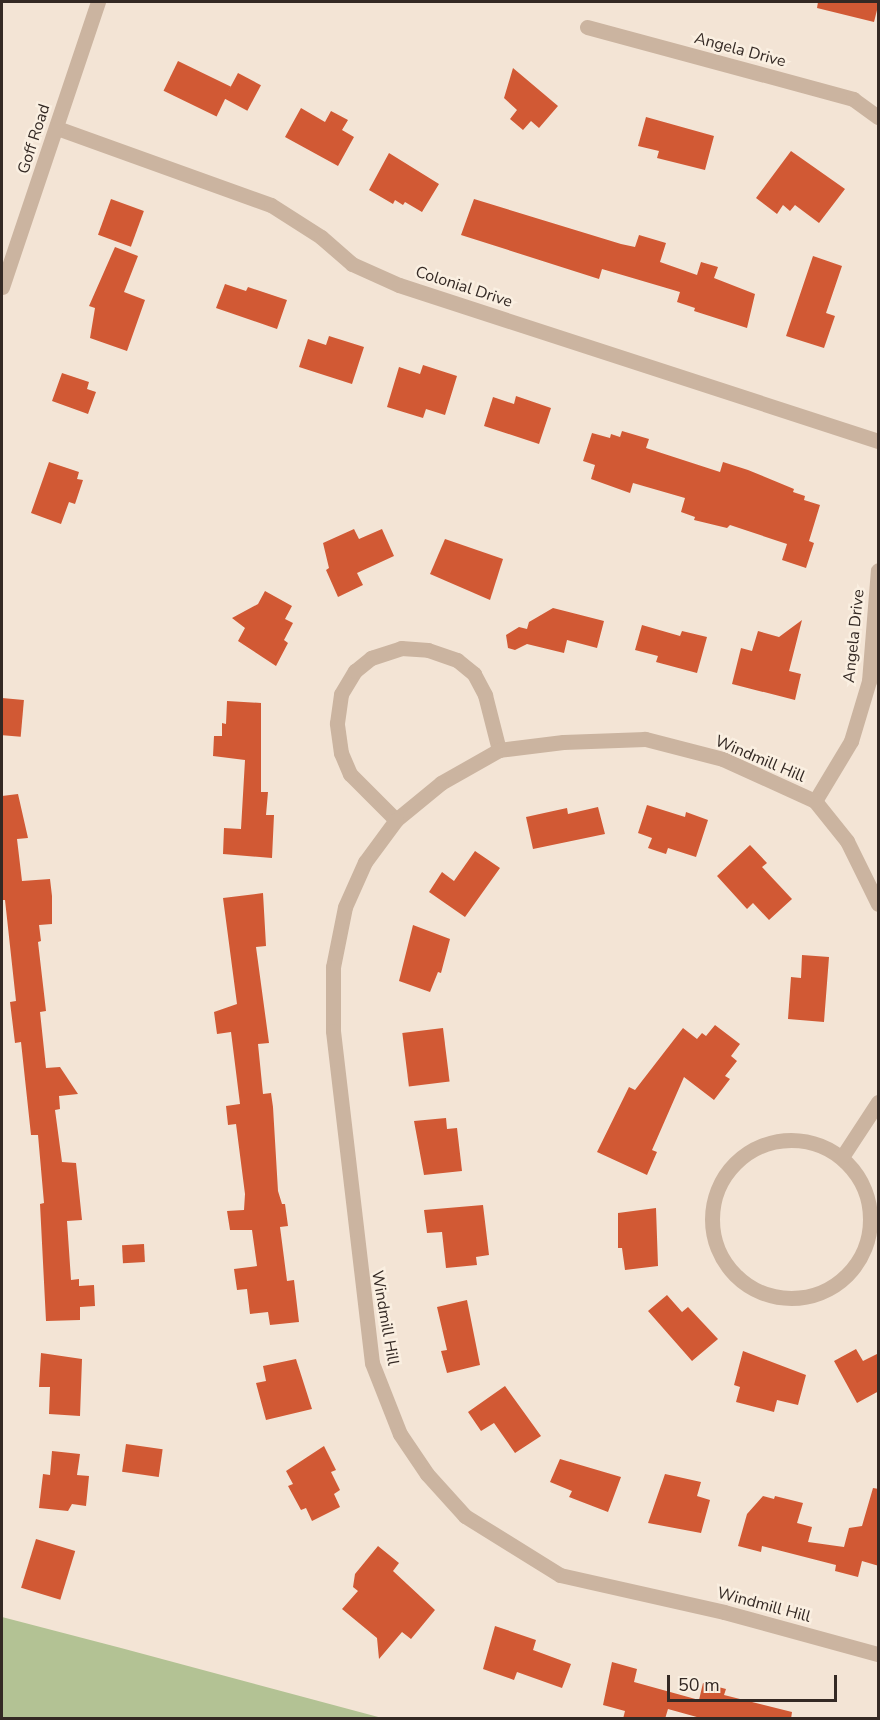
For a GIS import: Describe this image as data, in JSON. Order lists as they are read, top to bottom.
{
  "streets": {
    "street": [
      "Angela Drive",
      "Goff Road",
      "Colonial Drive",
      "Windmill Hill"
    ]
  },
  "crossings": [
    ["Angela Drive", "Windmill Hill"],
    ["Goff Road", "Colonial Drive"]
  ],
  "scale_bar": "50 m"
}
